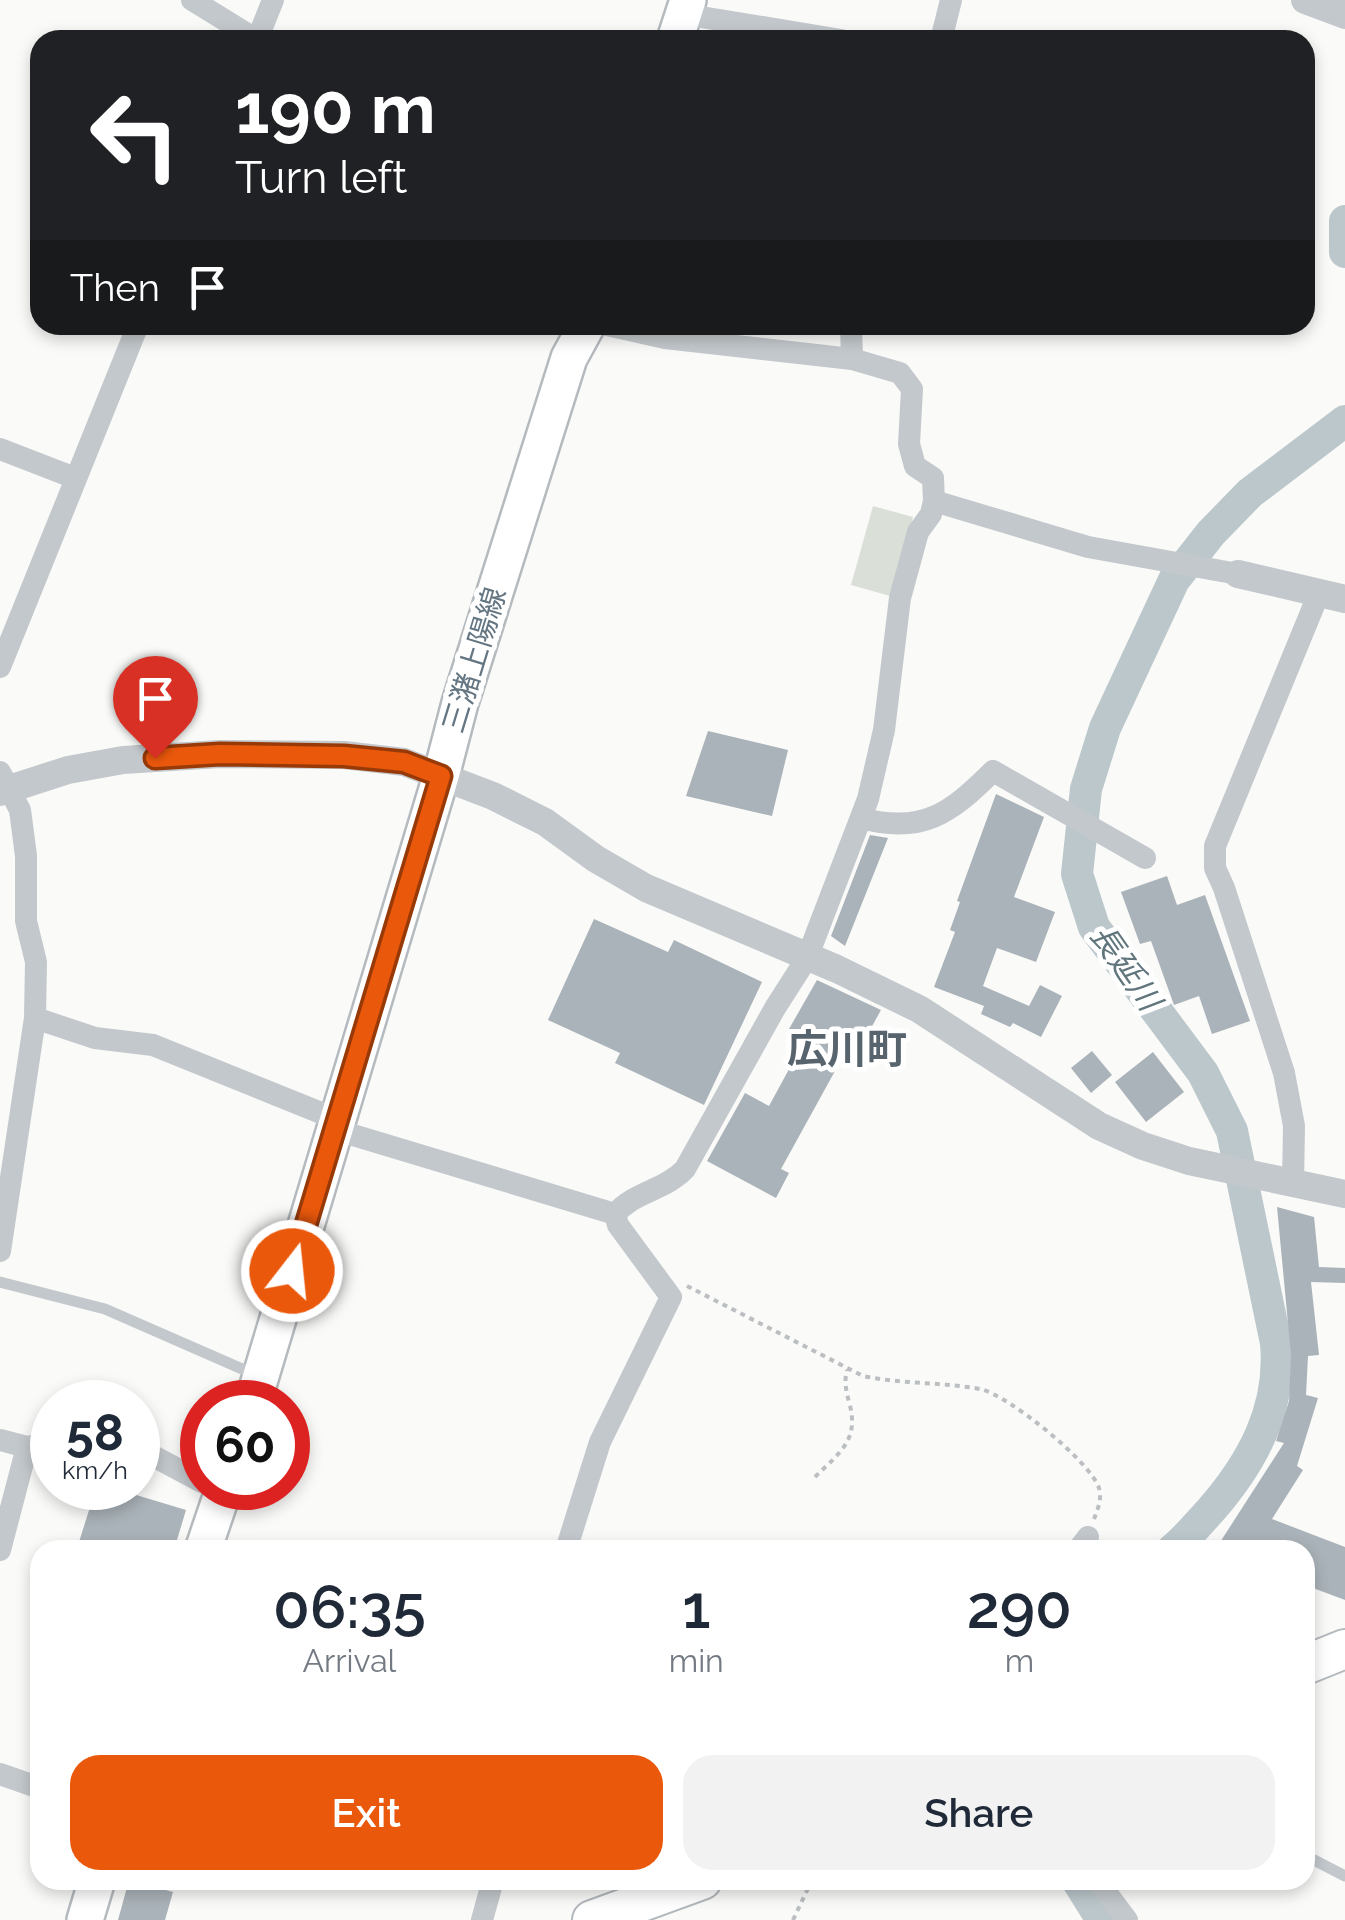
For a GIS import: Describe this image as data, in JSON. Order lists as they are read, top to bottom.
{
  "streets": {
    "main road": ["三潴上陽線"]
  },
  "districts": ["広川町"],
  "water": ["長延川"],
  "page": {
    "turn": ["190 m", "Turn left"],
    "then": "Then",
    "speed": "58 km/h",
    "limit": "60",
    "eta": [
      "06:35",
      "Arrival",
      "1",
      "min",
      "290",
      "m"
    ],
    "buttons": ["Exit", "Share"]
  }
}
